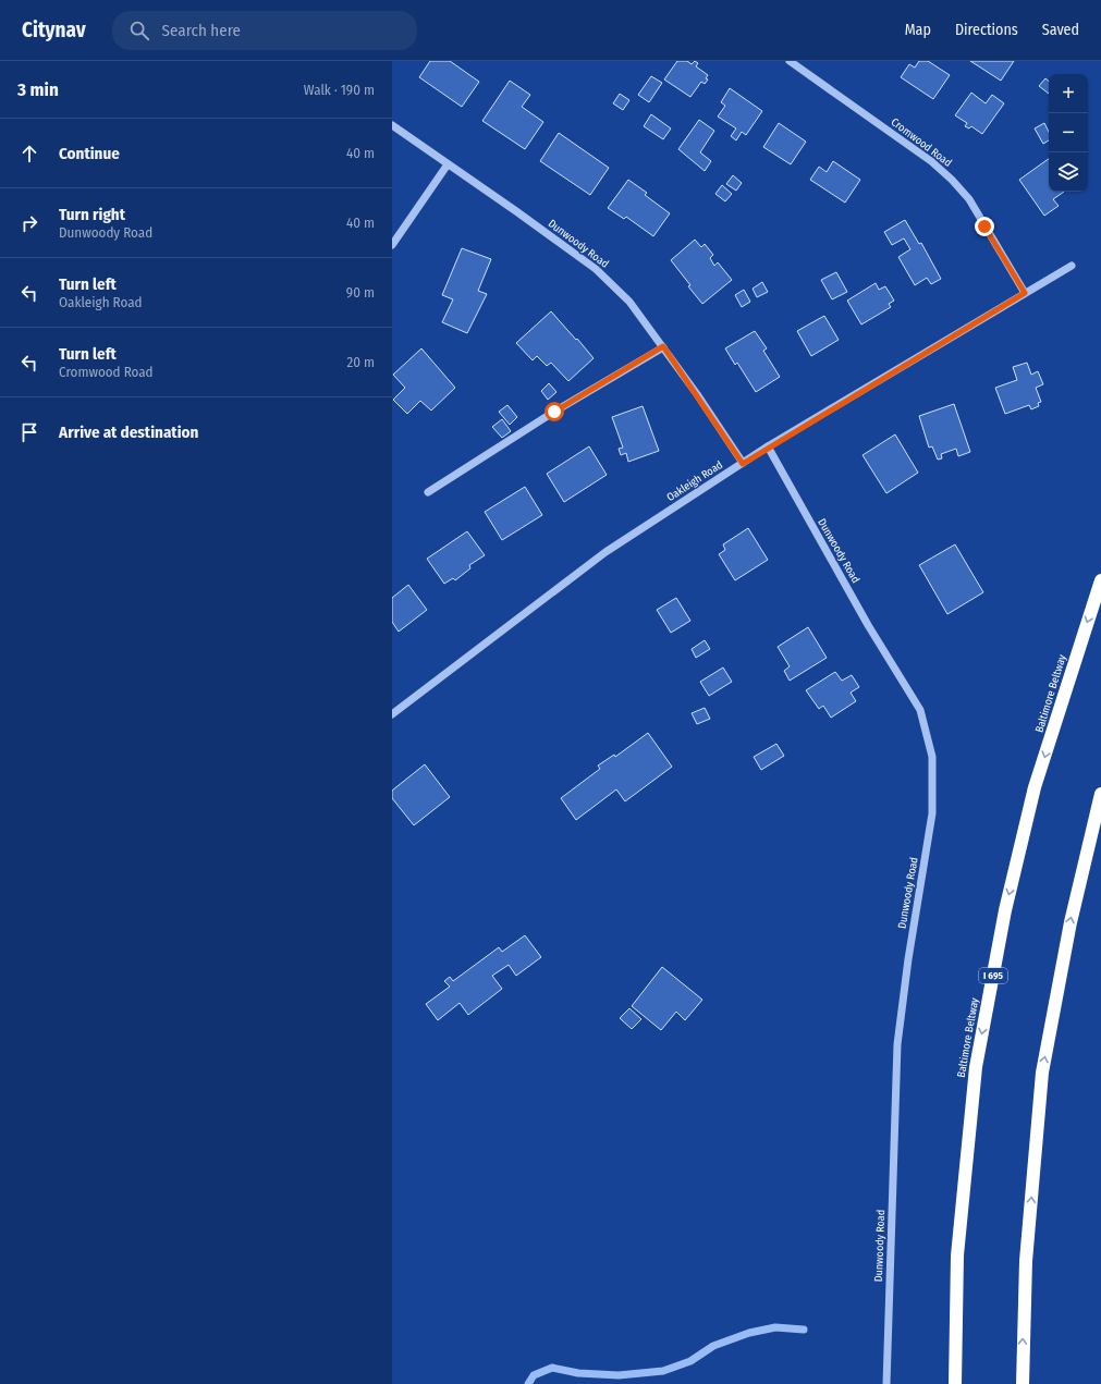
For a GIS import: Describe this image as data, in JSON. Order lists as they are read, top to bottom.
{
  "streets": {
    "highway": ["Baltimore Beltway", "I 695"],
    "street": ["Cromwood Road", "Dunwoody Road", "Oakleigh Road"]
  },
  "crossings": [
    ["Cromwood Road", "Oakleigh Road"],
    ["Dunwoody Road", "Oakleigh Road"]
  ],
  "page": {
    "header": "Citynav",
    "search": "Search here",
    "nav": ["Map", "Directions", "Saved"],
    "heading": ["3 min", "Walk · 190 m"],
    "map_buttons": ["+", "−"],
    "list": [
      ["Continue", "40 m"],
      ["Turn right", "Dunwoody Road", "40 m"],
      ["Turn left", "Oakleigh Road", "90 m"],
      ["Turn left", "Cromwood Road", "20 m"],
      "Arrive at destination"
    ]
  }
}
